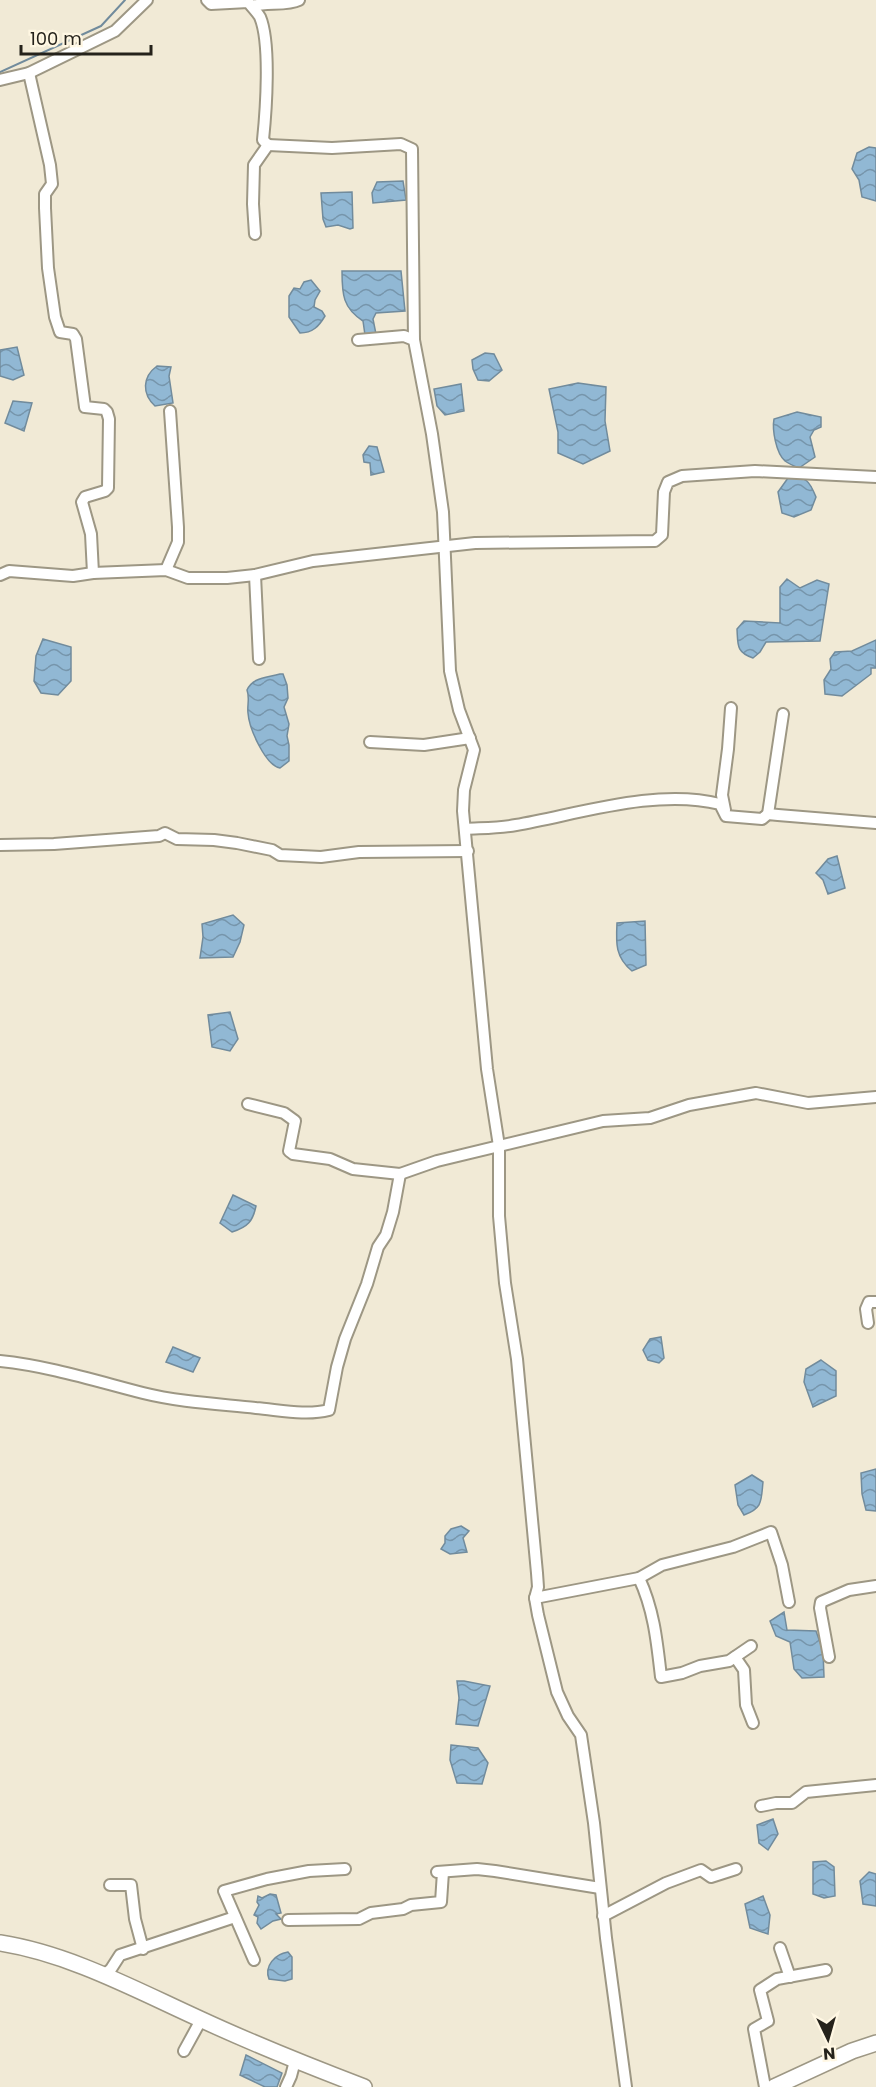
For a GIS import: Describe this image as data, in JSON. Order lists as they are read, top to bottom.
{
  "scale_bar": "100 m",
  "north": "bottom"
}
